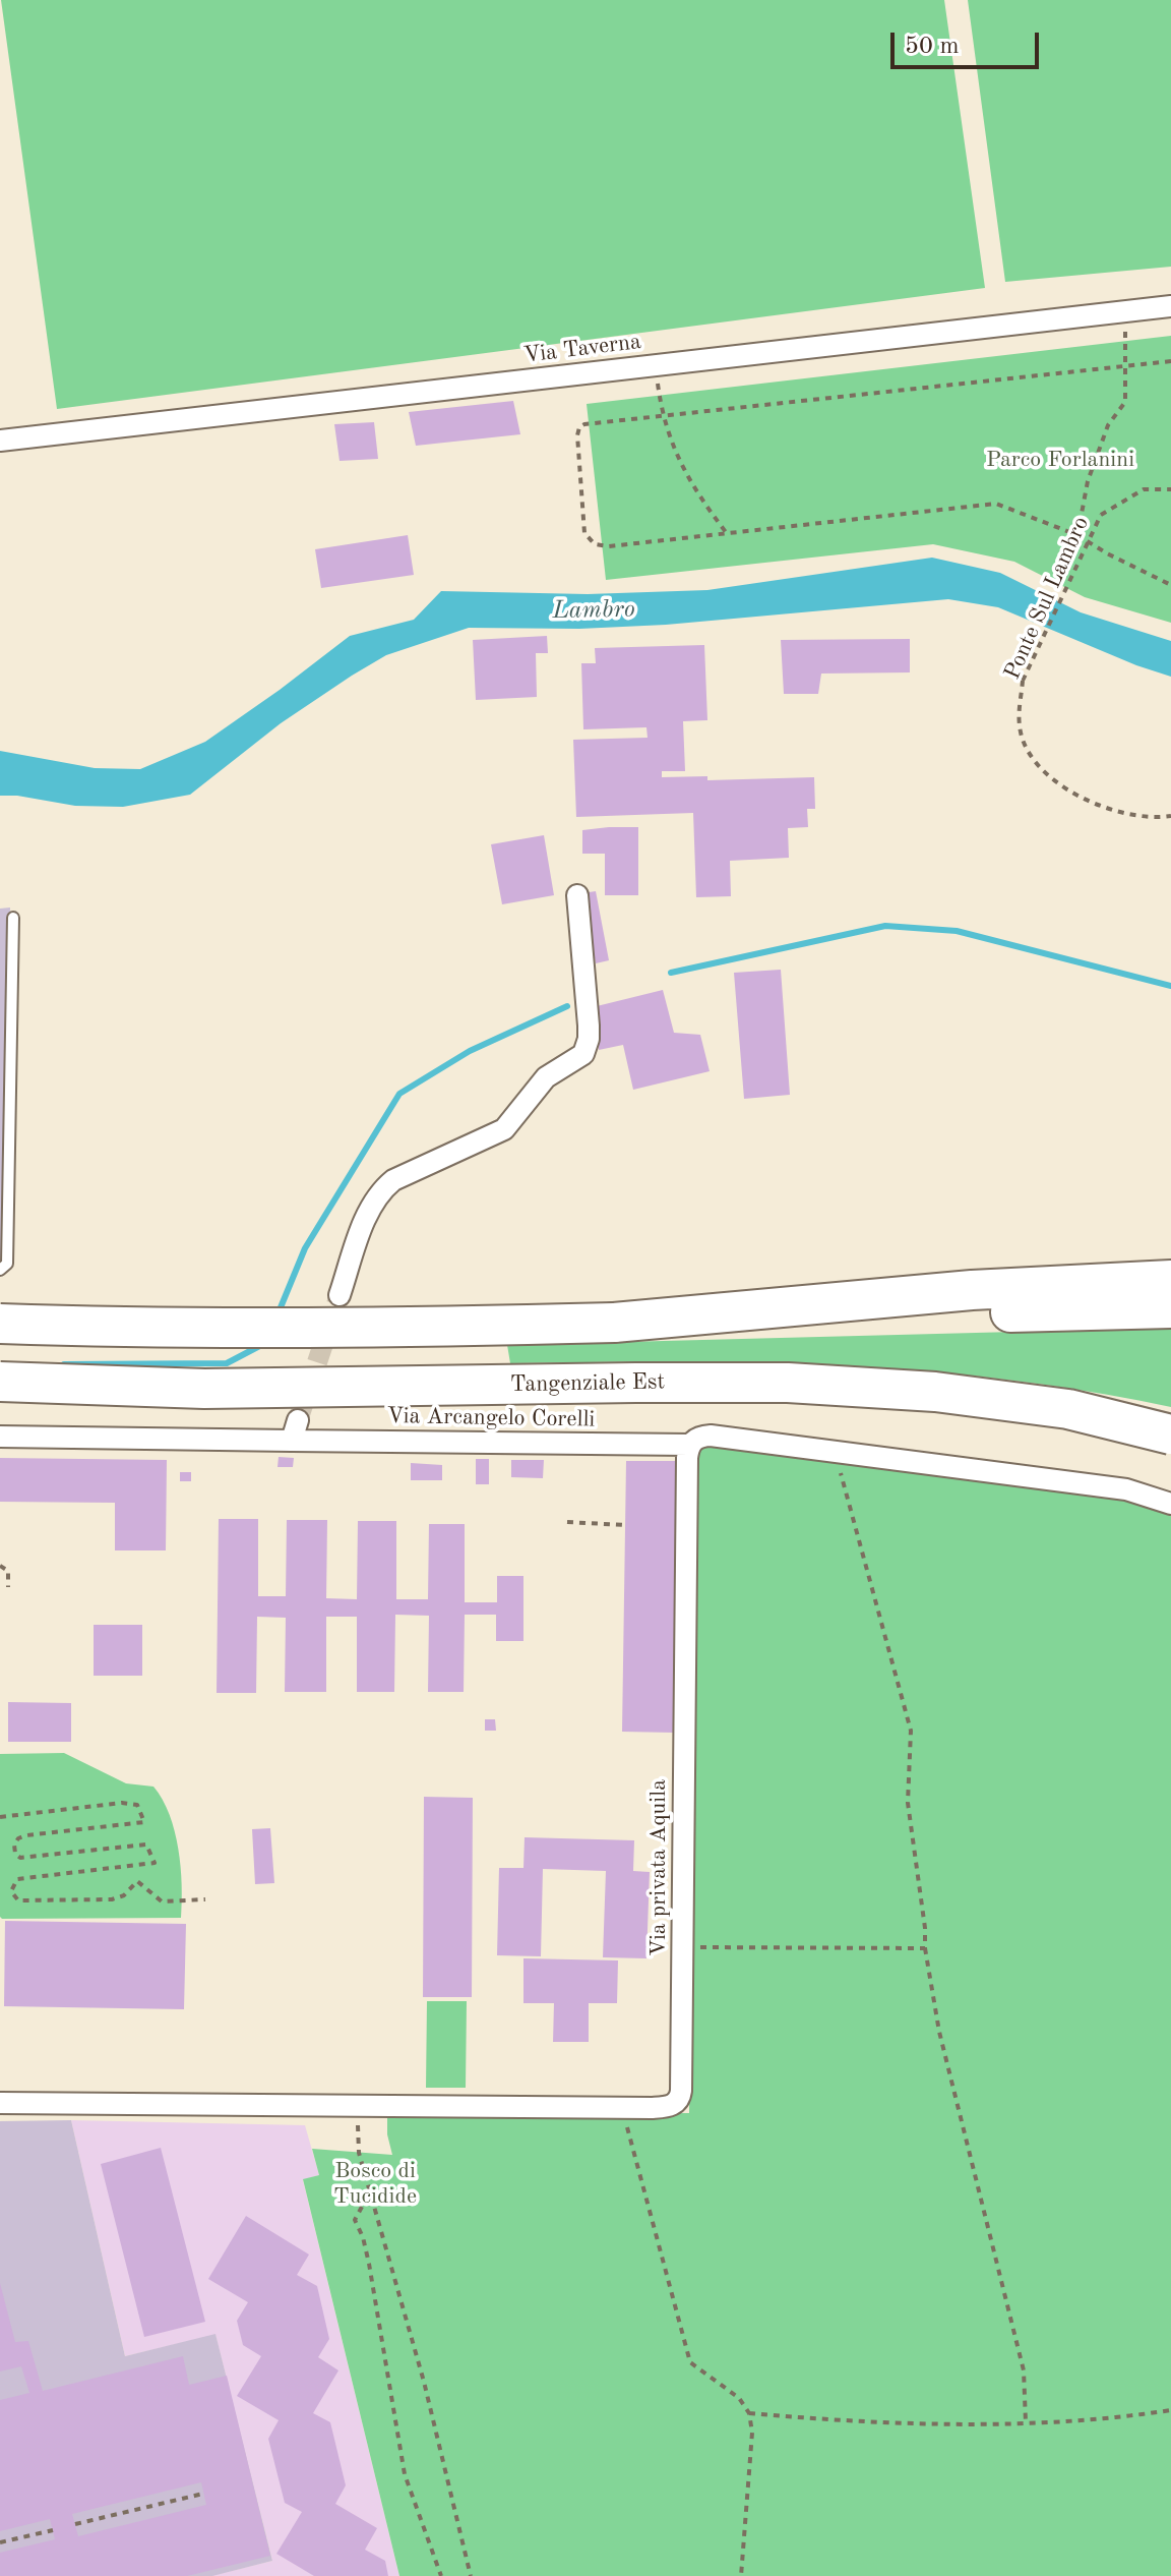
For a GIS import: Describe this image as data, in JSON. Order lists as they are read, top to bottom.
{
  "streets": {
    "highway": ["Tangenziale Est"],
    "street": ["Via Taverna", "Via Arcangelo Corelli", "Via privata Aquila"],
    "path": ["Ponte Sul Lambro"]
  },
  "crossings": [
    ["Via Arcangelo Corelli", "Via privata Aquila"]
  ],
  "water": ["Lambro"],
  "parks": ["Parco Forlanini", "Bosco di Tucidide"],
  "scale_bar": "50 m"
}
